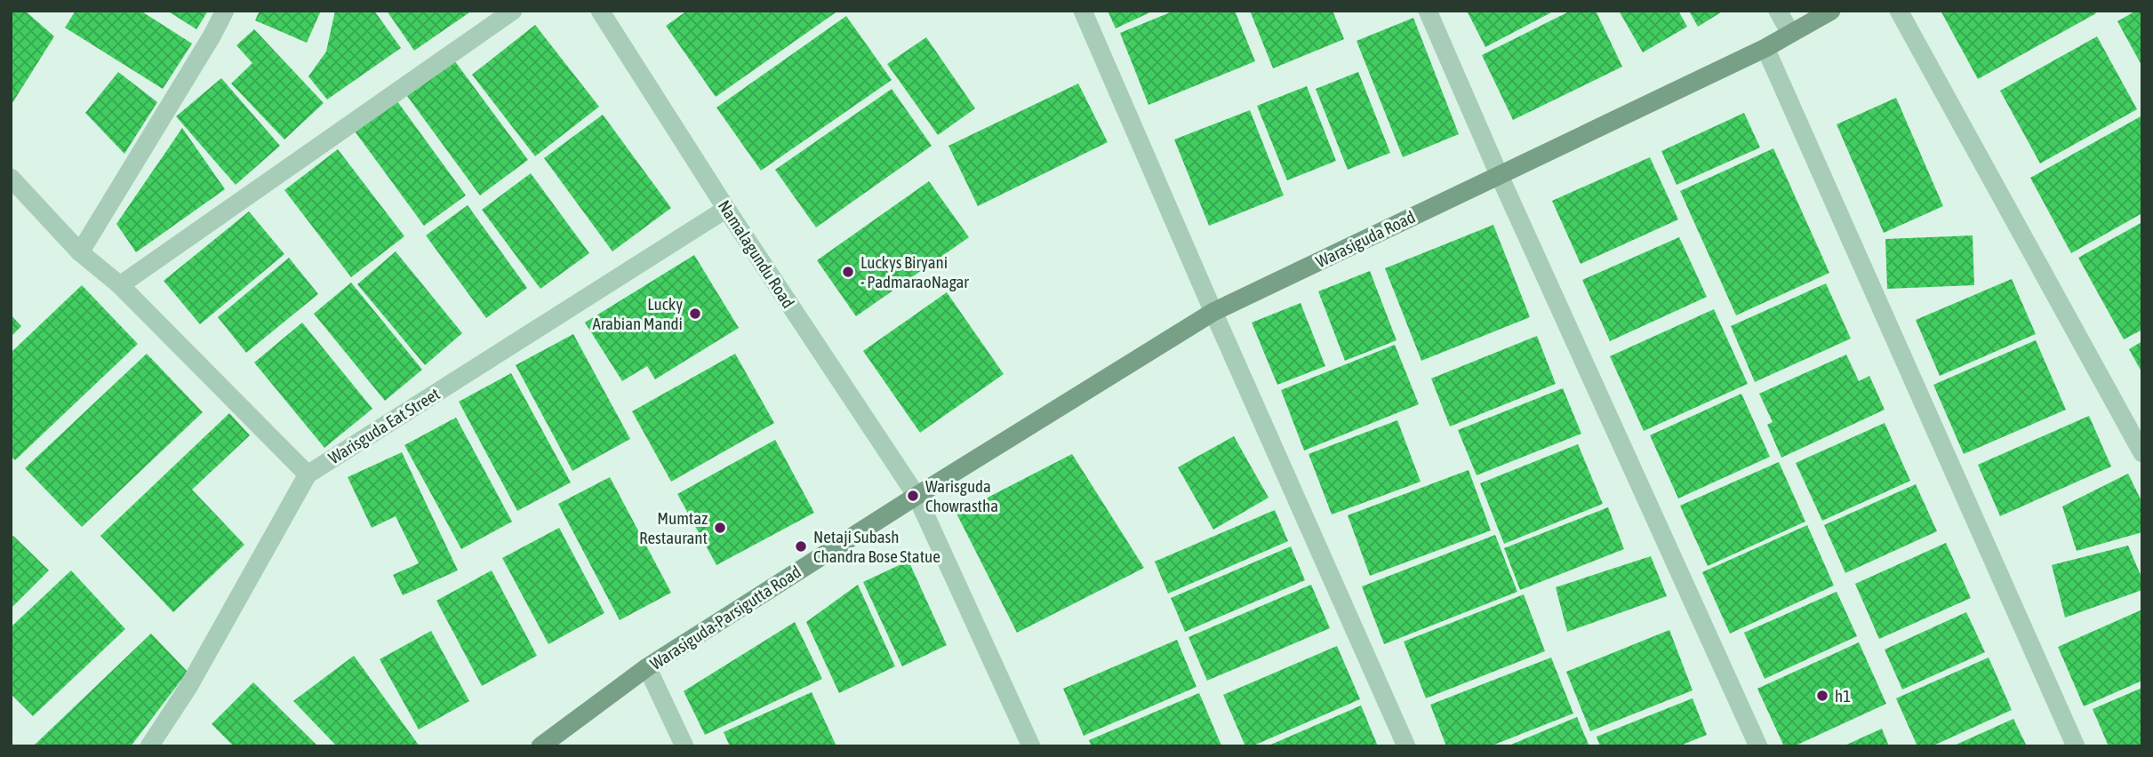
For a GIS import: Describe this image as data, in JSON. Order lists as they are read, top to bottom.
{
  "streets": {
    "street": [
      "Warasiguda Road",
      "Namalagundu Road",
      "Warisguda Eat Street",
      "Warasiguda-Parsigutta Road"
    ]
  },
  "crossings": [
    ["Warasiguda Road", "Namalagundu Road"],
    ["Warasiguda Road", "Warasiguda-Parsigutta Road"],
    ["Namalagundu Road", "Warisguda Eat Street"],
    ["Namalagundu Road", "Warasiguda-Parsigutta Road"]
  ],
  "places": [
    "Luckys Biryani - PadmaraoNagar",
    "Lucky Arabian Mandi",
    "Warisguda Chowrastha",
    "Mumtaz Restaurant",
    "Netaji Subash Chandra Bose Statue",
    "h1"
  ]
}
